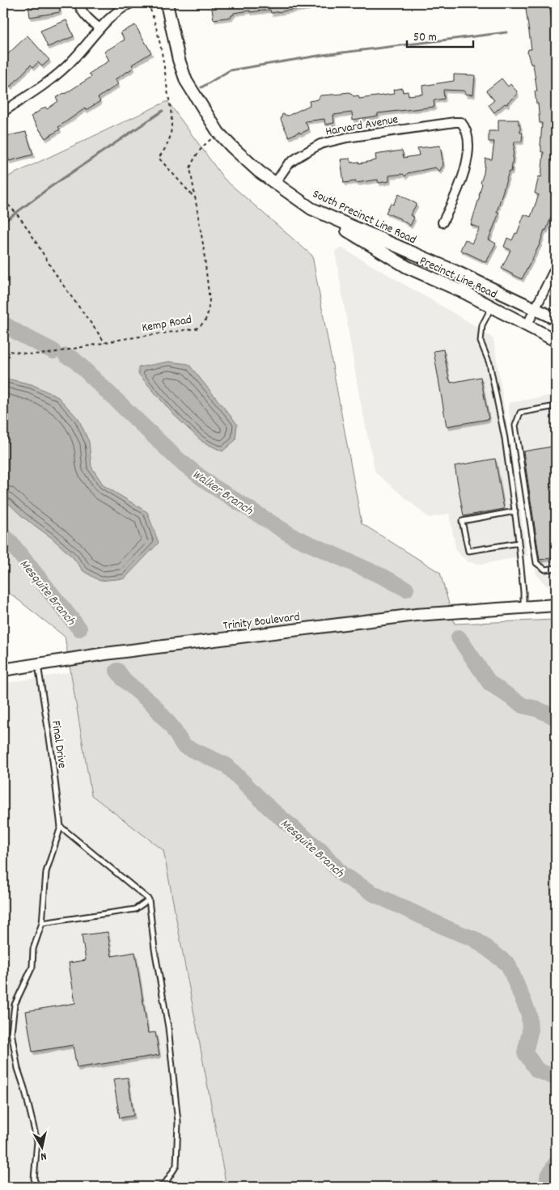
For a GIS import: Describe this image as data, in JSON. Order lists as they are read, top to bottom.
{
  "streets": {
    "main road": ["South Precinct Line Road", "Precinct Line Road", "Trinity Boulevard"],
    "street": ["Harvard Avenue"],
    "lane": ["Final Drive"],
    "path": ["Kemp Road"]
  },
  "crossings": [
    ["Harvard Avenue", "South Precinct Line Road"],
    ["South Precinct Line Road", "Precinct Line Road"],
    ["South Precinct Line Road", "Kemp Road"],
    ["Trinity Boulevard", "Final Drive"]
  ],
  "water": ["Walker Branch", "Mesquite Branch"],
  "scale_bar": "50 m",
  "north": "bottom"
}
